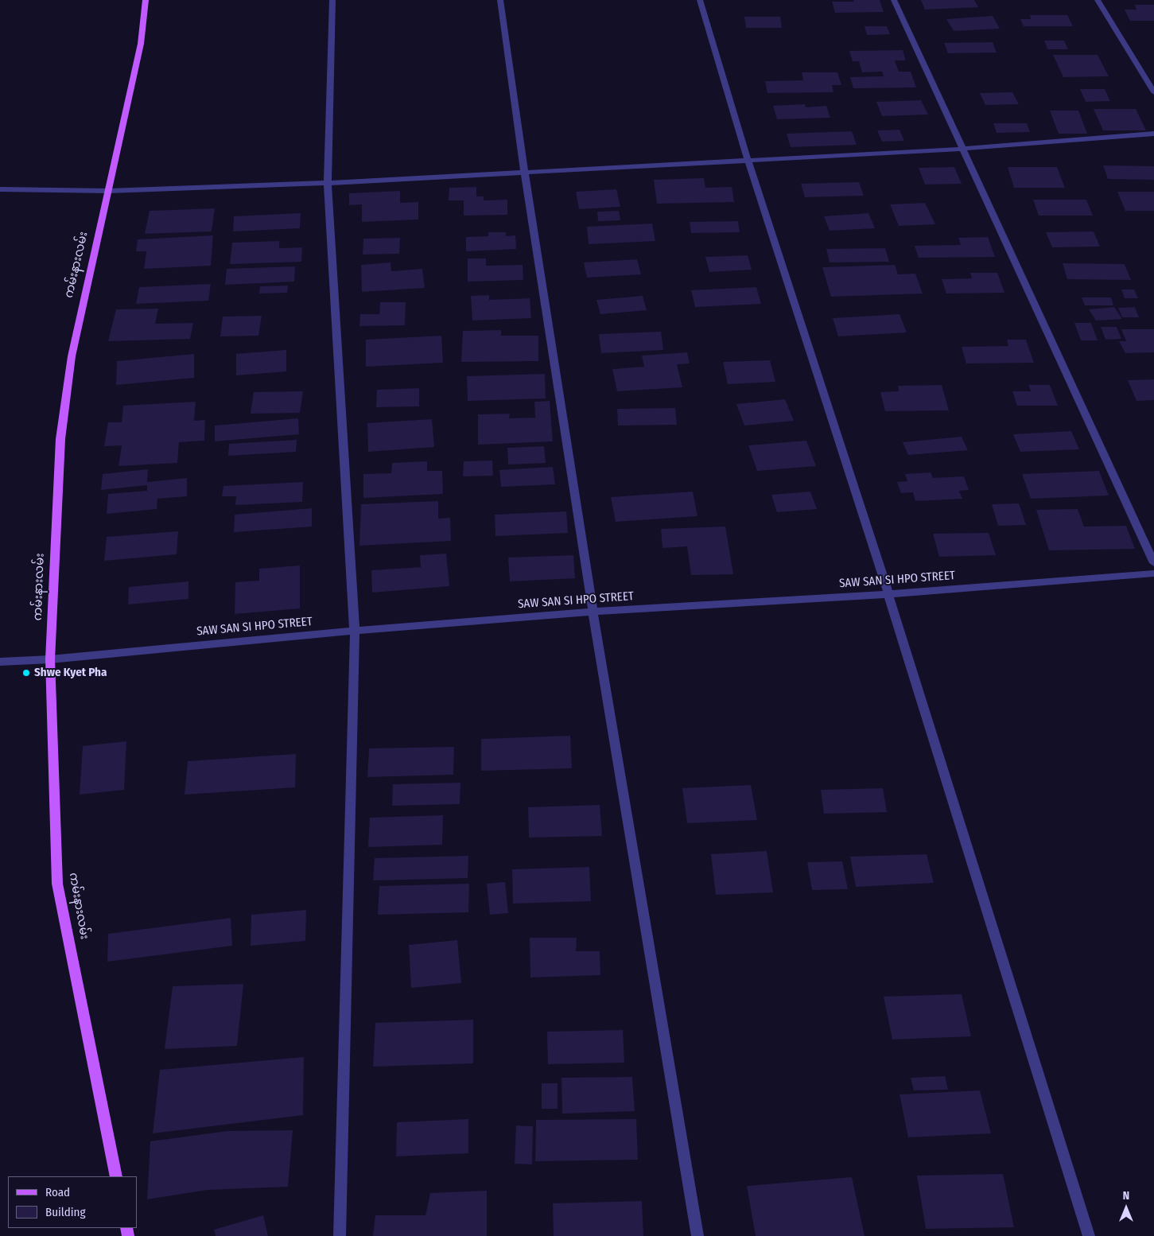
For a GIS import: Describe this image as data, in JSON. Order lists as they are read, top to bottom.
{
  "streets": {
    "main road": ["ကမ်းနားလမ်း"],
    "street": ["SAW SAN SI HPO STREET"]
  },
  "crossings": [
    ["ကမ်းနားလမ်း", "SAW SAN SI HPO STREET"]
  ],
  "places": ["Shwe Kyet Pha"],
  "legend": ["Road", "Building"],
  "north": "top"
}
